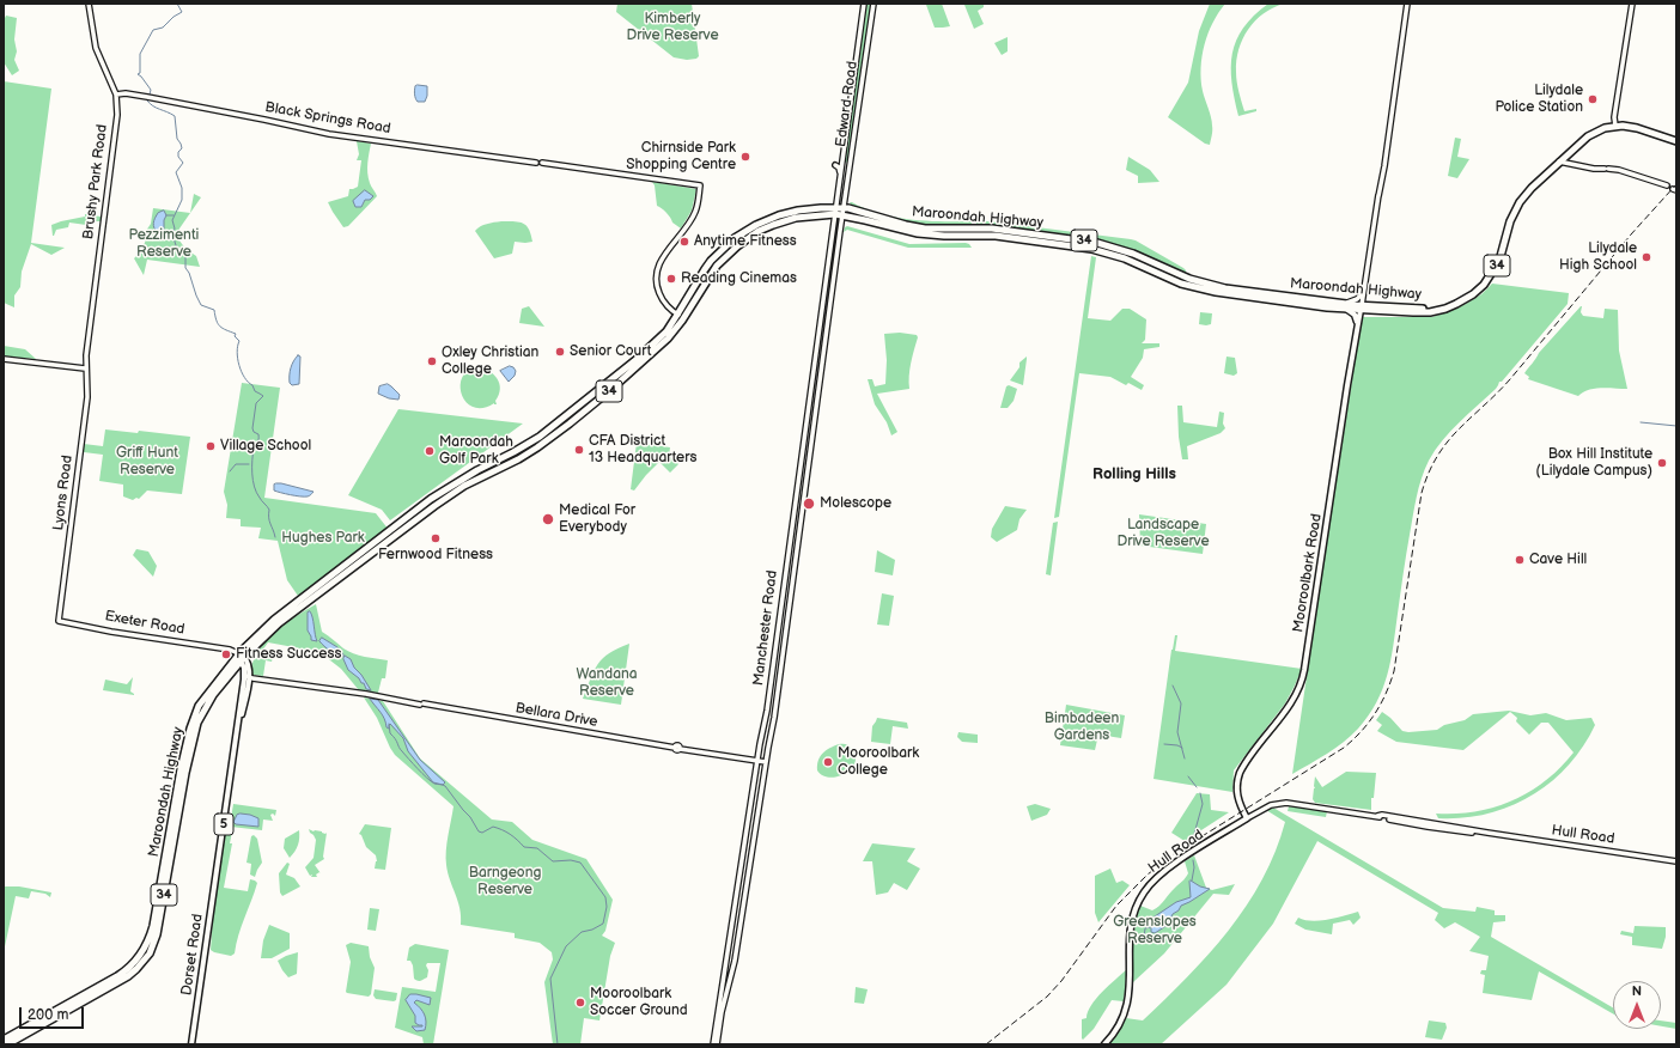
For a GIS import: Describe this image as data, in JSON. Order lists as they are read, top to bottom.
{
  "streets": {
    "highway": ["Maroondah Highway", "34"],
    "main road": [
      "Edward Road",
      "Black Springs Road",
      "Brushy Park Road",
      "Lyons Road",
      "Mooroolbark Road",
      "Exeter Road",
      "Manchester Road",
      "Bellara Drive",
      "5",
      "Hull Road",
      "Dorset Road"
    ]
  },
  "crossings": [
    ["Edward Road", "Maroondah Highway"],
    ["Edward Road", "Manchester Road"],
    ["Black Springs Road", "Brushy Park Road"],
    ["Brushy Park Road", "Lyons Road"],
    ["Maroondah Highway", "Mooroolbark Road"],
    ["Maroondah Highway", "Exeter Road"],
    ["Maroondah Highway", "Manchester Road"],
    ["Maroondah Highway", "Dorset Road"],
    ["Lyons Road", "Exeter Road"],
    ["Mooroolbark Road", "Hull Road"],
    ["Exeter Road", "Dorset Road"],
    ["Manchester Road", "Bellara Drive"],
    ["Bellara Drive", "Dorset Road"]
  ],
  "districts": ["Rolling Hills"],
  "parks": [
    "Kimberly Drive Reserve",
    "Pezzimenti Reserve",
    "Griff Hunt Reserve",
    "Landscape Drive Reserve",
    "Hughes Park",
    "Wandana Reserve",
    "Bimbadeen Gardens",
    "Barngeong Reserve",
    "Greenslopes Reserve"
  ],
  "places": [
    "Lilydale Police Station",
    "Chirnside Park Shopping Centre",
    "Anytime Fitness",
    "Lilydale High School",
    "Reading Cinemas",
    "Senior Court",
    "Oxley Christian College",
    "Village School",
    "CFA District 13 Headquarters",
    "Maroondah Golf Park",
    "Box Hill Institute (Lilydale Campus)",
    "Molescope",
    "Medical For Everybody",
    "Fernwood Fitness",
    "Cave Hill",
    "Fitness Success",
    "Mooroolbark College",
    "Mooroolbark Soccer Ground"
  ],
  "scale_bar": "200 m",
  "north": "top"
}
